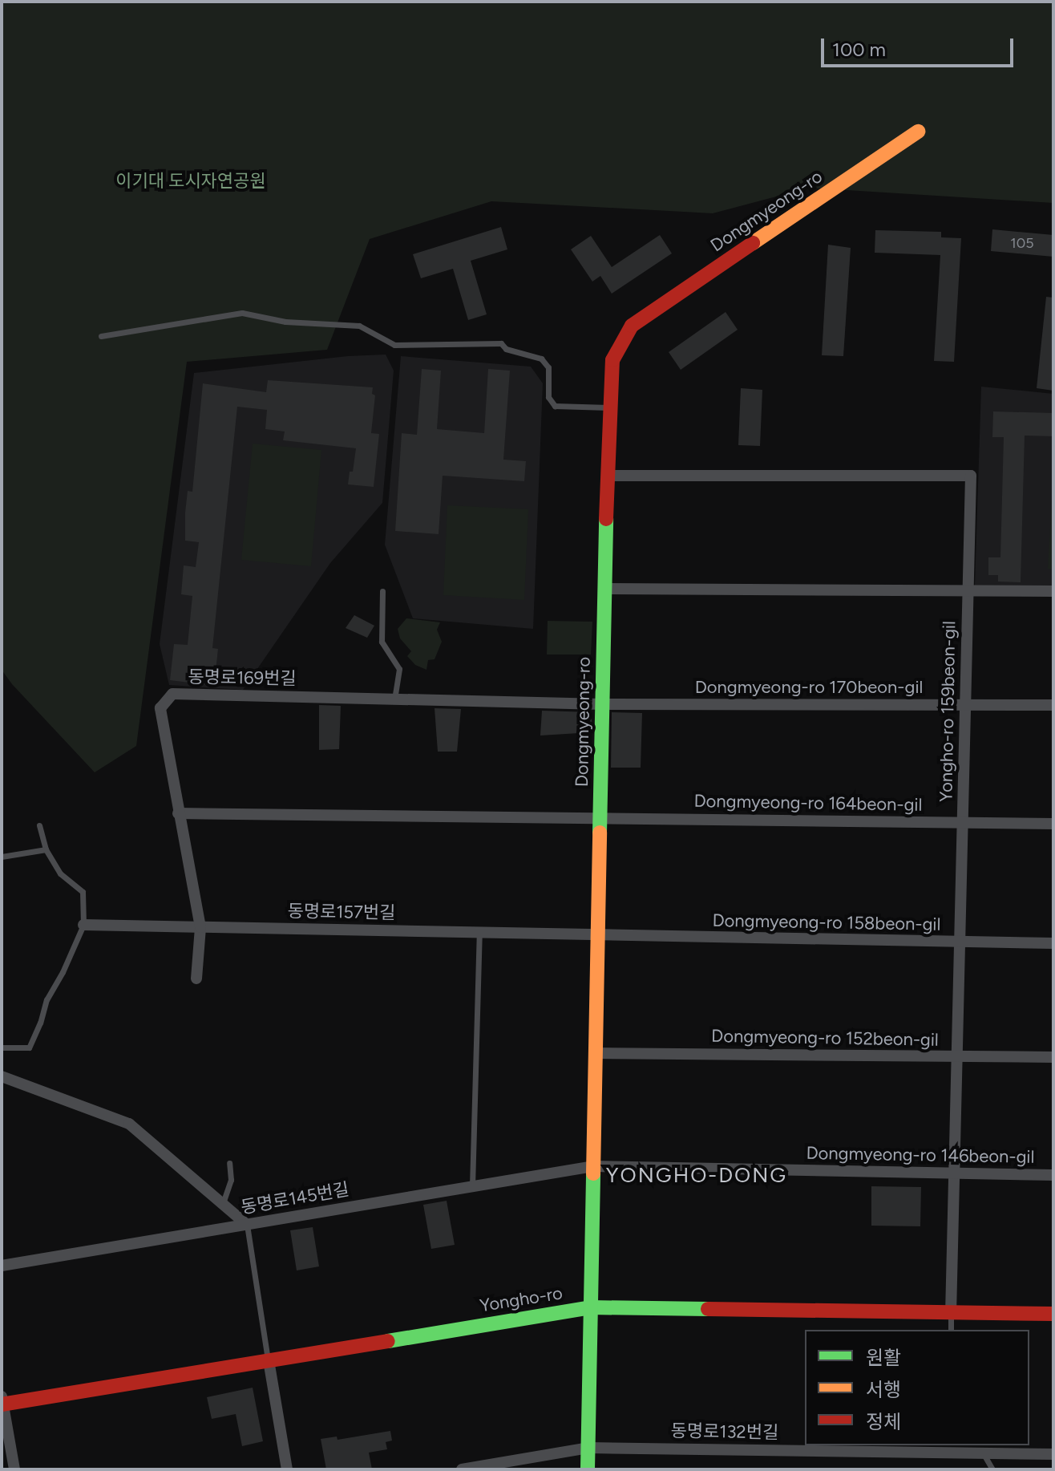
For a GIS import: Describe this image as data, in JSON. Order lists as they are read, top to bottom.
{
  "streets": {
    "street": [
      "Dongmyeong-ro",
      "동명로169번길",
      "Dongmyeong-ro 170beon-gil",
      "Yongho-ro 159beon-gil",
      "Dongmyeong-ro 164beon-gil",
      "동명로157번길",
      "Dongmyeong-ro 158beon-gil",
      "Dongmyeong-ro 152beon-gil",
      "Dongmyeong-ro 146beon-gil",
      "동명로145번길",
      "Yongho-ro",
      "동명로132번길"
    ]
  },
  "crossings": [
    ["Dongmyeong-ro", "동명로169번길"],
    ["Dongmyeong-ro", "Dongmyeong-ro 170beon-gil"],
    ["Dongmyeong-ro", "Yongho-ro 159beon-gil"],
    ["Dongmyeong-ro", "Dongmyeong-ro 164beon-gil"],
    ["Dongmyeong-ro", "동명로157번길"],
    ["Dongmyeong-ro", "Dongmyeong-ro 158beon-gil"],
    ["Dongmyeong-ro", "Dongmyeong-ro 152beon-gil"],
    ["Dongmyeong-ro", "Dongmyeong-ro 146beon-gil"],
    ["Dongmyeong-ro", "동명로145번길"],
    ["Dongmyeong-ro", "Yongho-ro"],
    ["Dongmyeong-ro", "동명로132번길"],
    ["동명로169번길", "Dongmyeong-ro 170beon-gil"],
    ["동명로169번길", "Dongmyeong-ro 164beon-gil"],
    ["동명로169번길", "동명로157번길"],
    ["Dongmyeong-ro 170beon-gil", "Yongho-ro 159beon-gil"],
    ["Yongho-ro 159beon-gil", "Dongmyeong-ro 164beon-gil"],
    ["Yongho-ro 159beon-gil", "Dongmyeong-ro 158beon-gil"],
    ["Yongho-ro 159beon-gil", "Dongmyeong-ro 152beon-gil"],
    ["Yongho-ro 159beon-gil", "Dongmyeong-ro 146beon-gil"],
    ["Yongho-ro 159beon-gil", "Yongho-ro"],
    ["동명로157번길", "Dongmyeong-ro 158beon-gil"],
    ["Dongmyeong-ro 146beon-gil", "동명로145번길"]
  ],
  "districts": ["YONGHO-DONG"],
  "parks": ["이기대 도시자연공원"],
  "house_numbers": ["105"],
  "legend": ["원활", "서행", "정체"],
  "scale_bar": "100 m"
}
